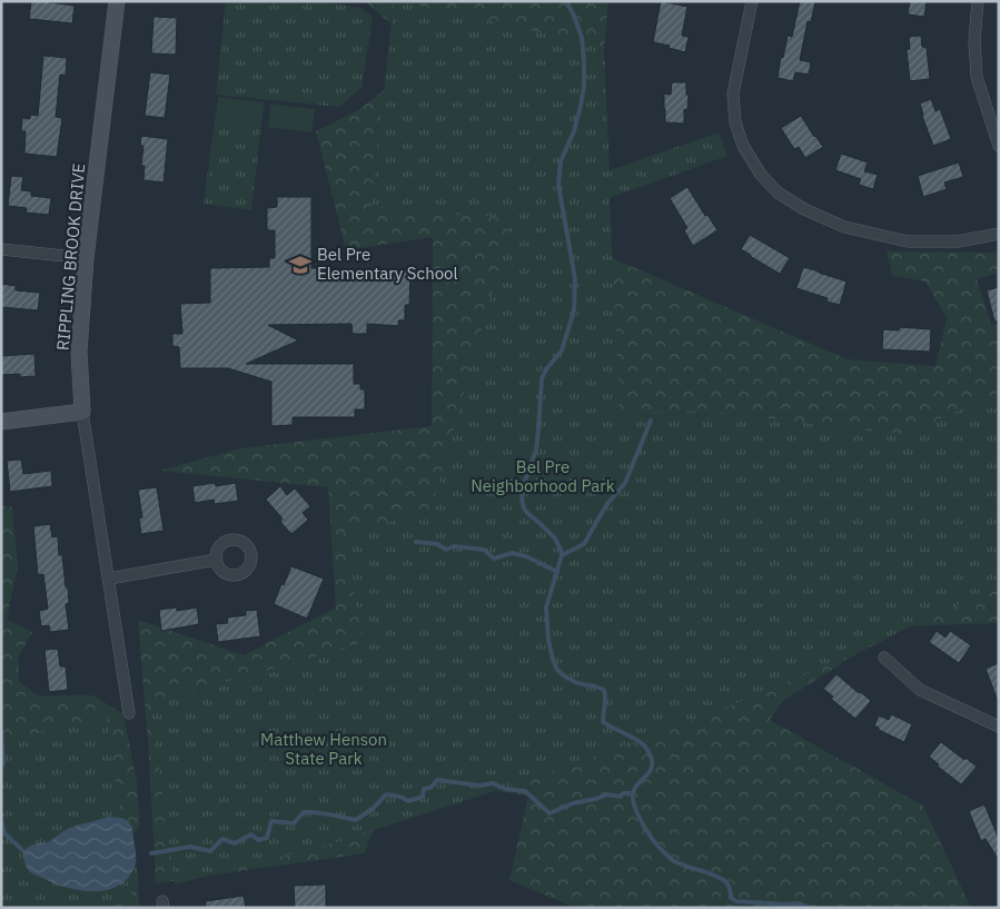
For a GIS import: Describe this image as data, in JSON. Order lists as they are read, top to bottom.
{
  "streets": {
    "street": ["RIPPLING BROOK DRIVE"]
  },
  "parks": ["Bel Pre Neighborhood Park", "Matthew Henson State Park"],
  "places": {
    "school or university": ["Bel Pre Elementary School"]
  }
}
